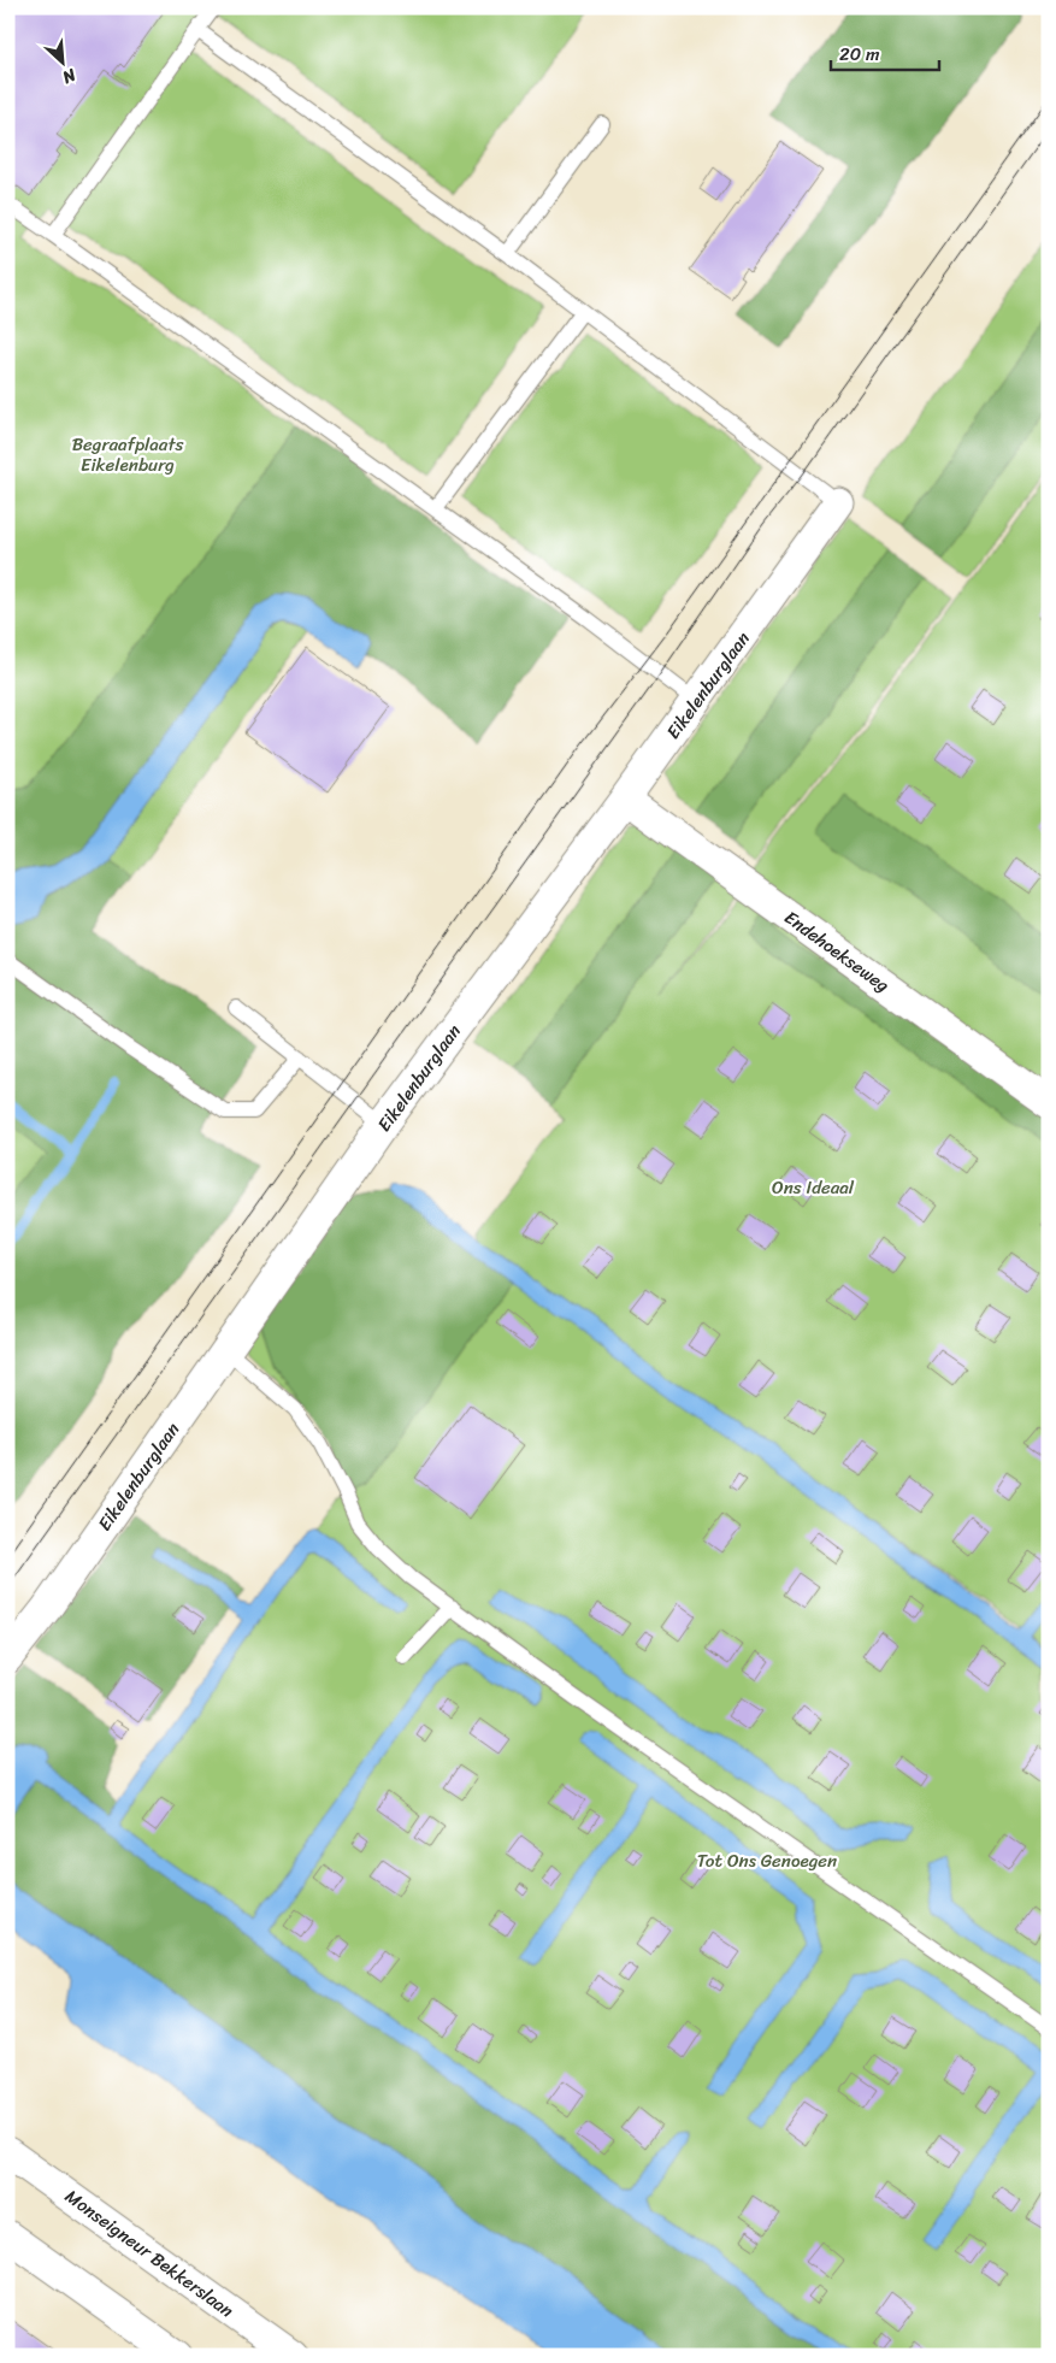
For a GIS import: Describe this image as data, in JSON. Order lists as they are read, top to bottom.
{
  "streets": {
    "street": ["Eikelenburglaan", "Endehoekseweg", "Monseigneur Bekkerslaan"]
  },
  "crossings": [
    ["Eikelenburglaan", "Endehoekseweg"]
  ],
  "parks": ["Begraafplaats Eikelenburg", "Ons Ideaal", "Tot Ons Genoegen"],
  "scale_bar": "20 m",
  "north": "bottom right"
}
